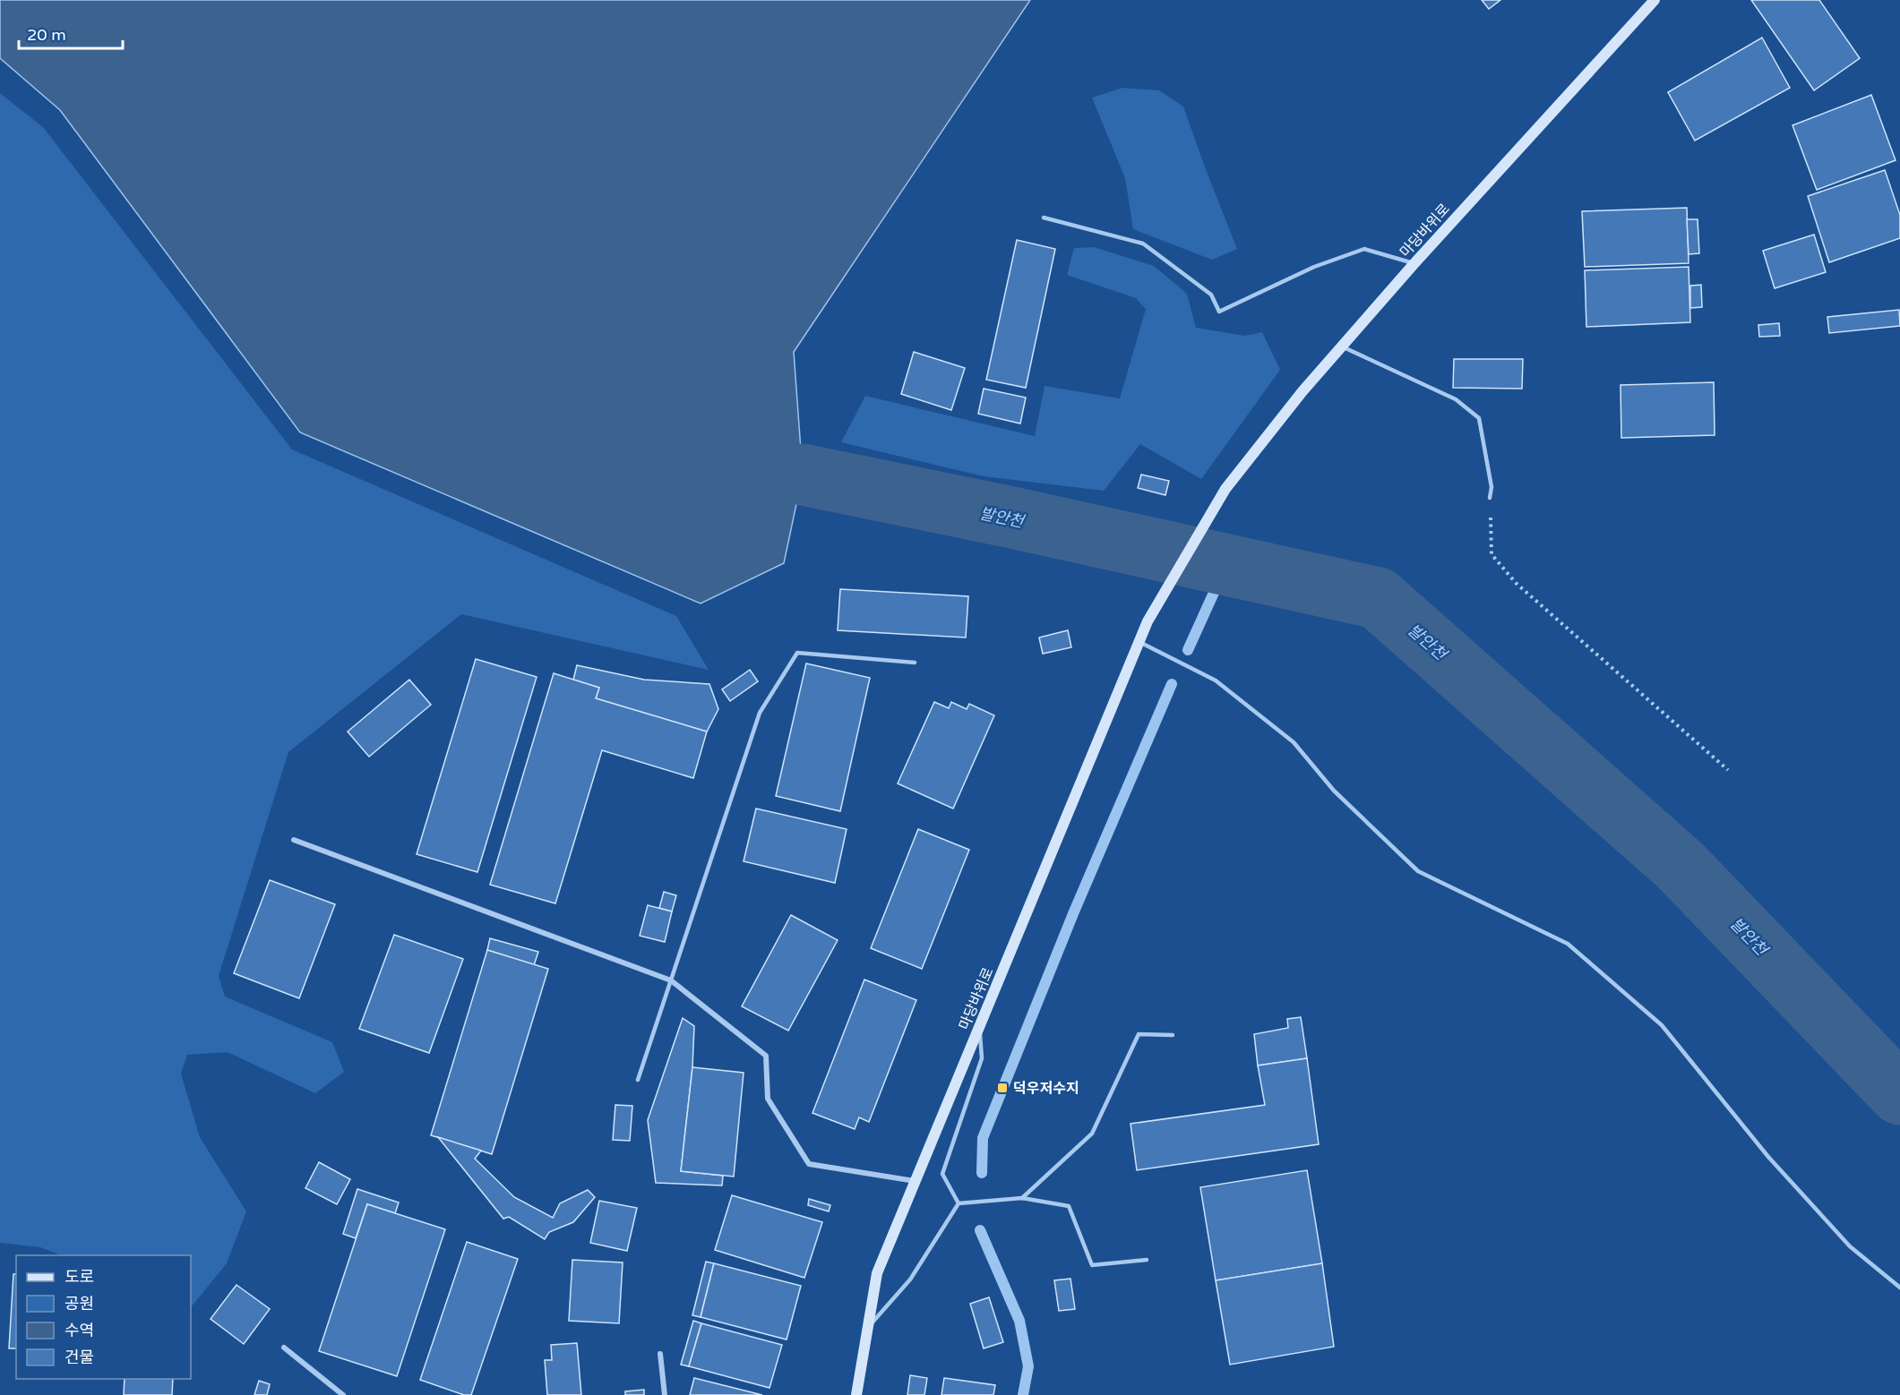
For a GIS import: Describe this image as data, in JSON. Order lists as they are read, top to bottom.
{
  "streets": {
    "main road": ["마당바위로"]
  },
  "water": ["발안천"],
  "places": {
    "transit": ["덕우저수지"]
  },
  "legend": [
    "도로",
    "공원",
    "수역",
    "건물"
  ],
  "scale_bar": "20 m"
}
